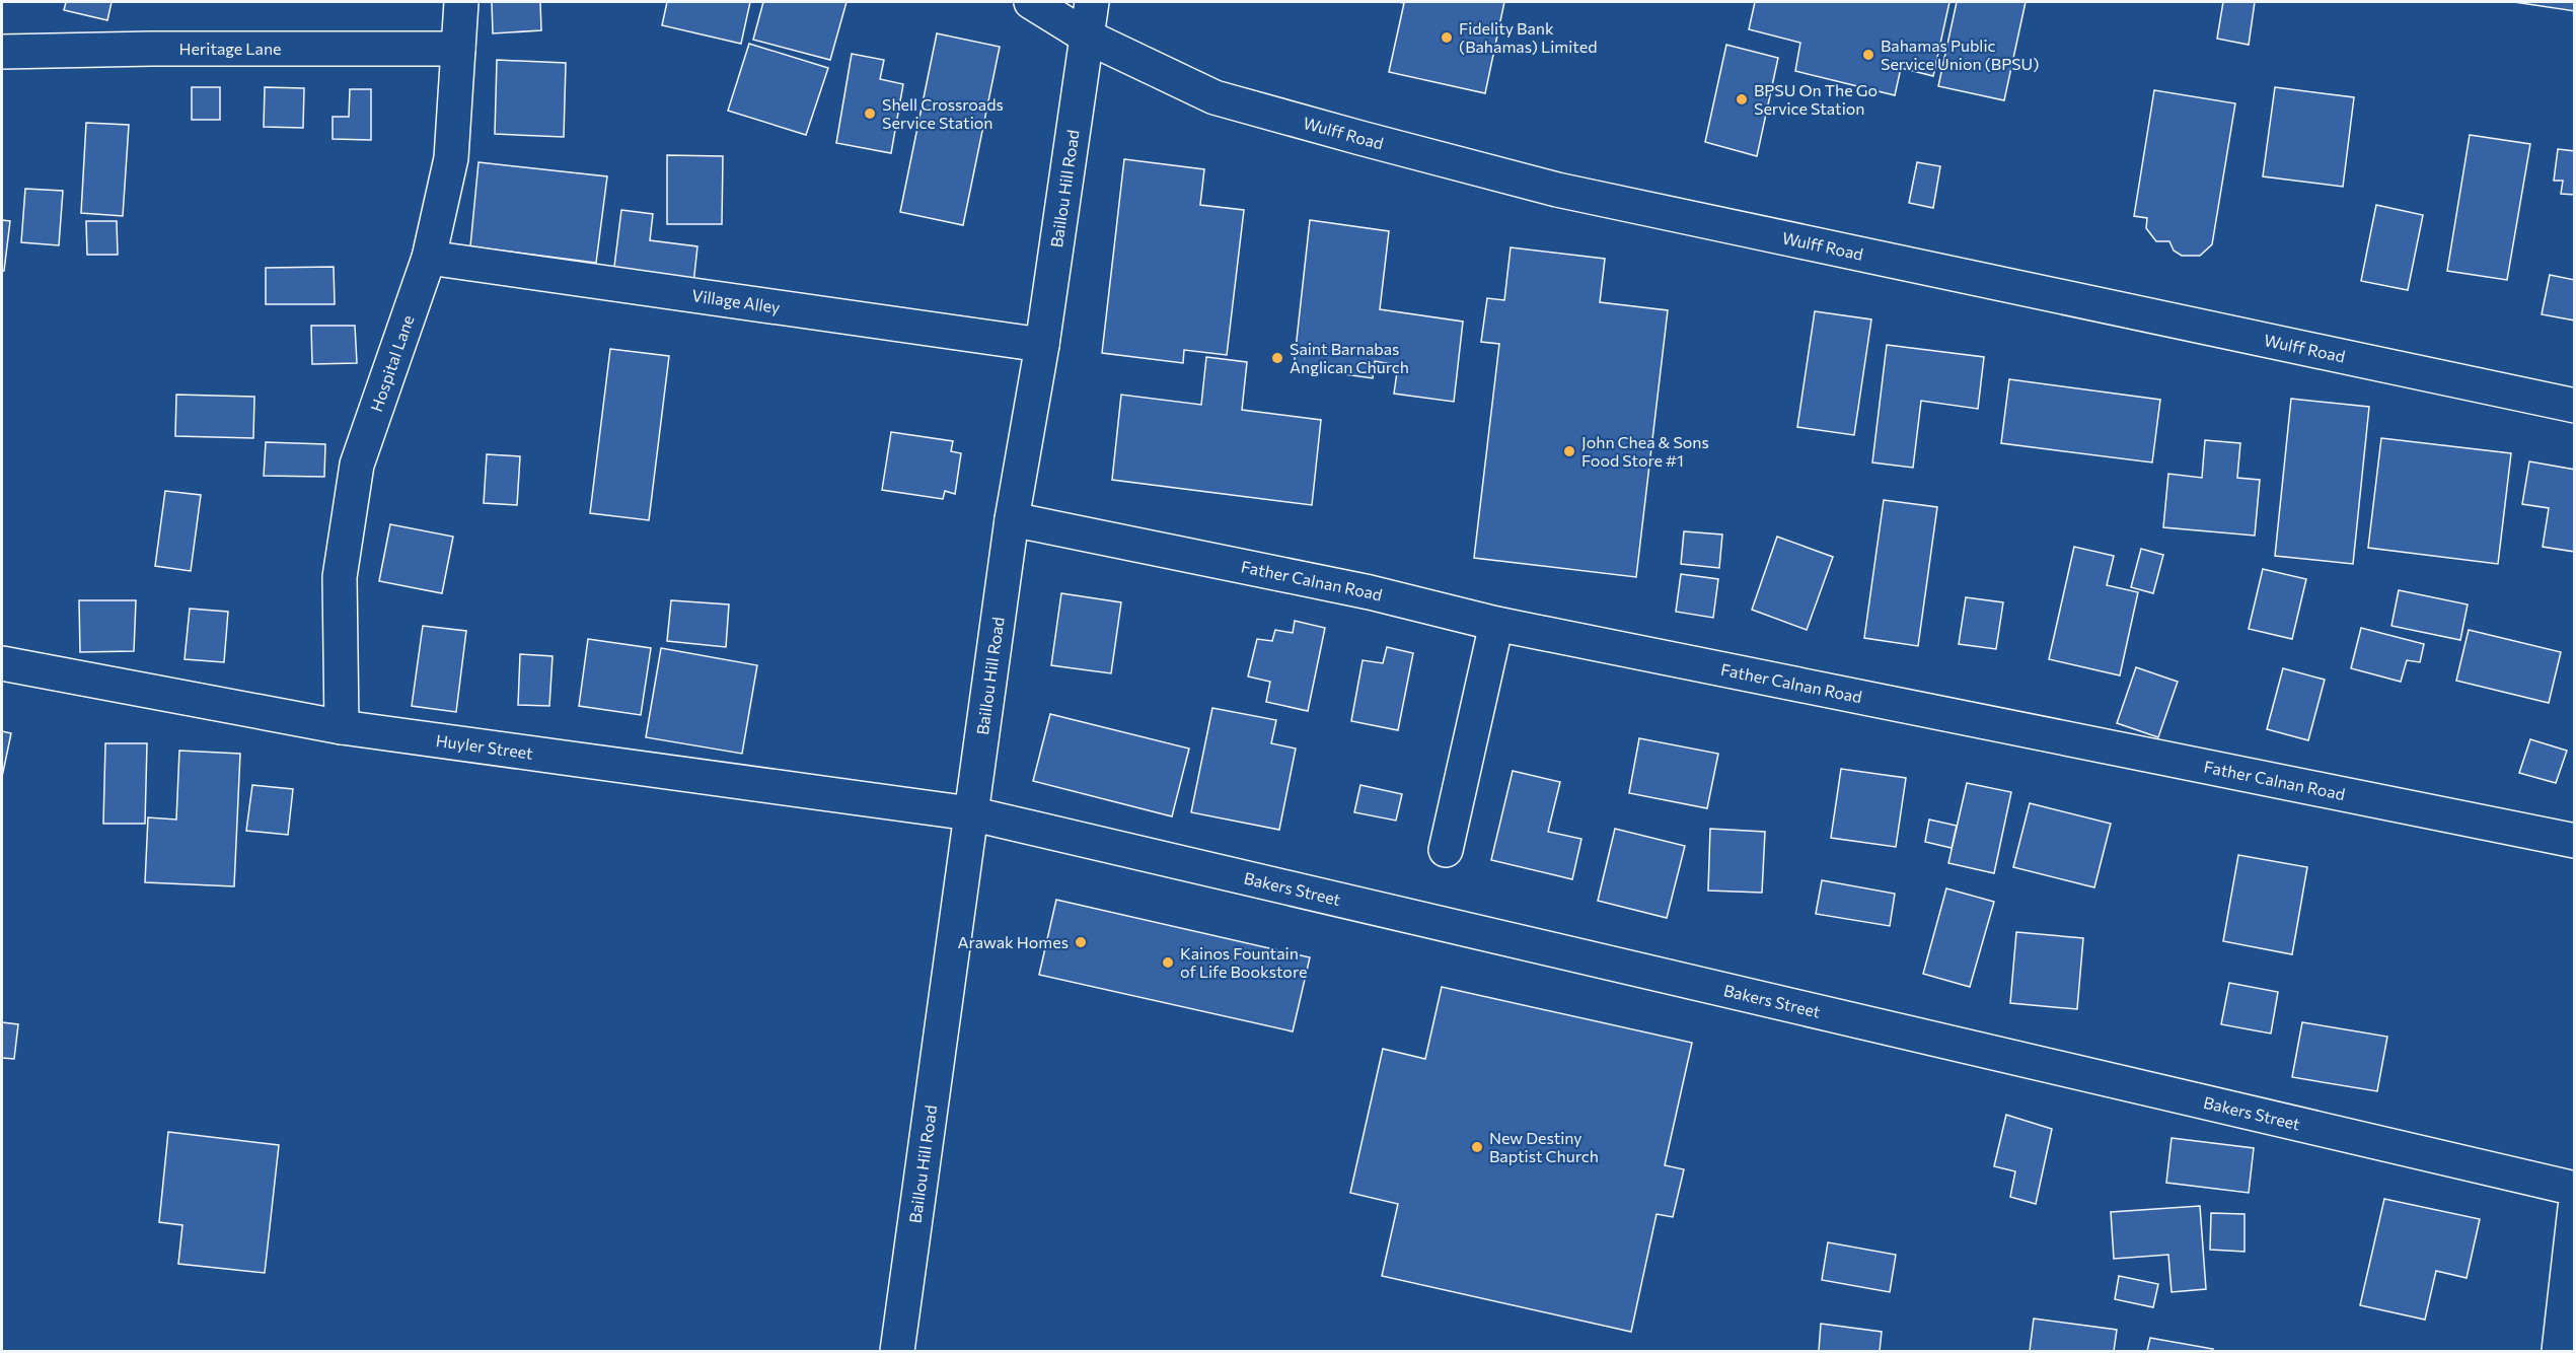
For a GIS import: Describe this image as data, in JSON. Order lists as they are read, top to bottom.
{
  "streets": {
    "street": [
      "Heritage Lane",
      "Wulff Road",
      "Baillou Hill Road",
      "Village Alley",
      "Hospital Lane",
      "Father Calnan Road",
      "Huyler Street",
      "Bakers Street"
    ]
  },
  "crossings": [
    ["Heritage Lane", "Hospital Lane"],
    ["Wulff Road", "Baillou Hill Road"],
    ["Baillou Hill Road", "Village Alley"],
    ["Baillou Hill Road", "Father Calnan Road"],
    ["Baillou Hill Road", "Huyler Street"],
    ["Baillou Hill Road", "Bakers Street"],
    ["Village Alley", "Hospital Lane"],
    ["Hospital Lane", "Huyler Street"],
    ["Huyler Street", "Bakers Street"]
  ],
  "places": [
    "Fidelity Bank (Bahamas) Limited",
    "Bahamas Public Service Union (BPSU)",
    "BPSU On The Go Service Station",
    "Shell Crossroads Service Station",
    "Saint Barnabas Anglican Church",
    "John Chea & Sons Food Store #1",
    "Arawak Homes",
    "Kainos Fountain of Life Bookstore",
    "New Destiny Baptist Church"
  ]
}
